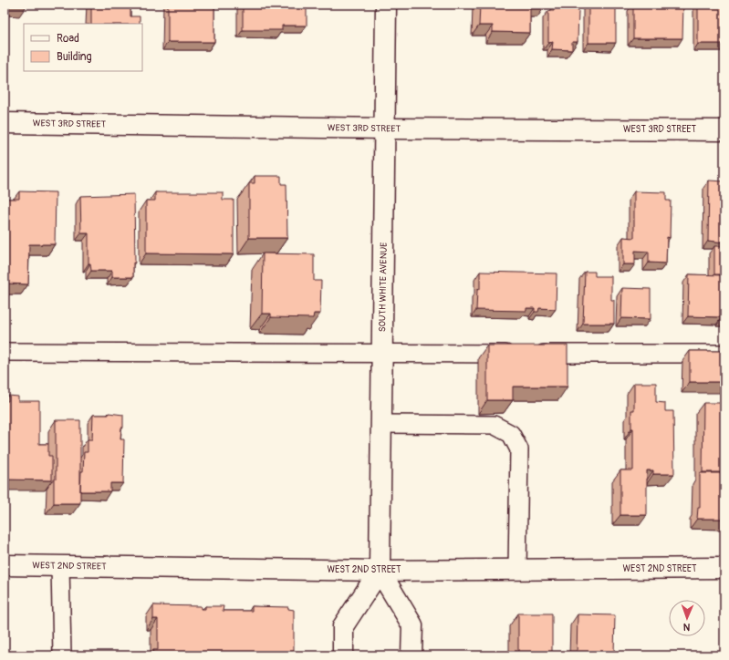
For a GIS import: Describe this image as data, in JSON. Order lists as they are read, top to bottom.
{
  "streets": {
    "street": ["WEST 3RD STREET", "SOUTH WHITE AVENUE", "WEST 2ND STREET"]
  },
  "crossings": [
    ["WEST 3RD STREET", "SOUTH WHITE AVENUE"],
    ["SOUTH WHITE AVENUE", "WEST 2ND STREET"]
  ],
  "legend": ["Road", "Building"],
  "north": "bottom"
}
